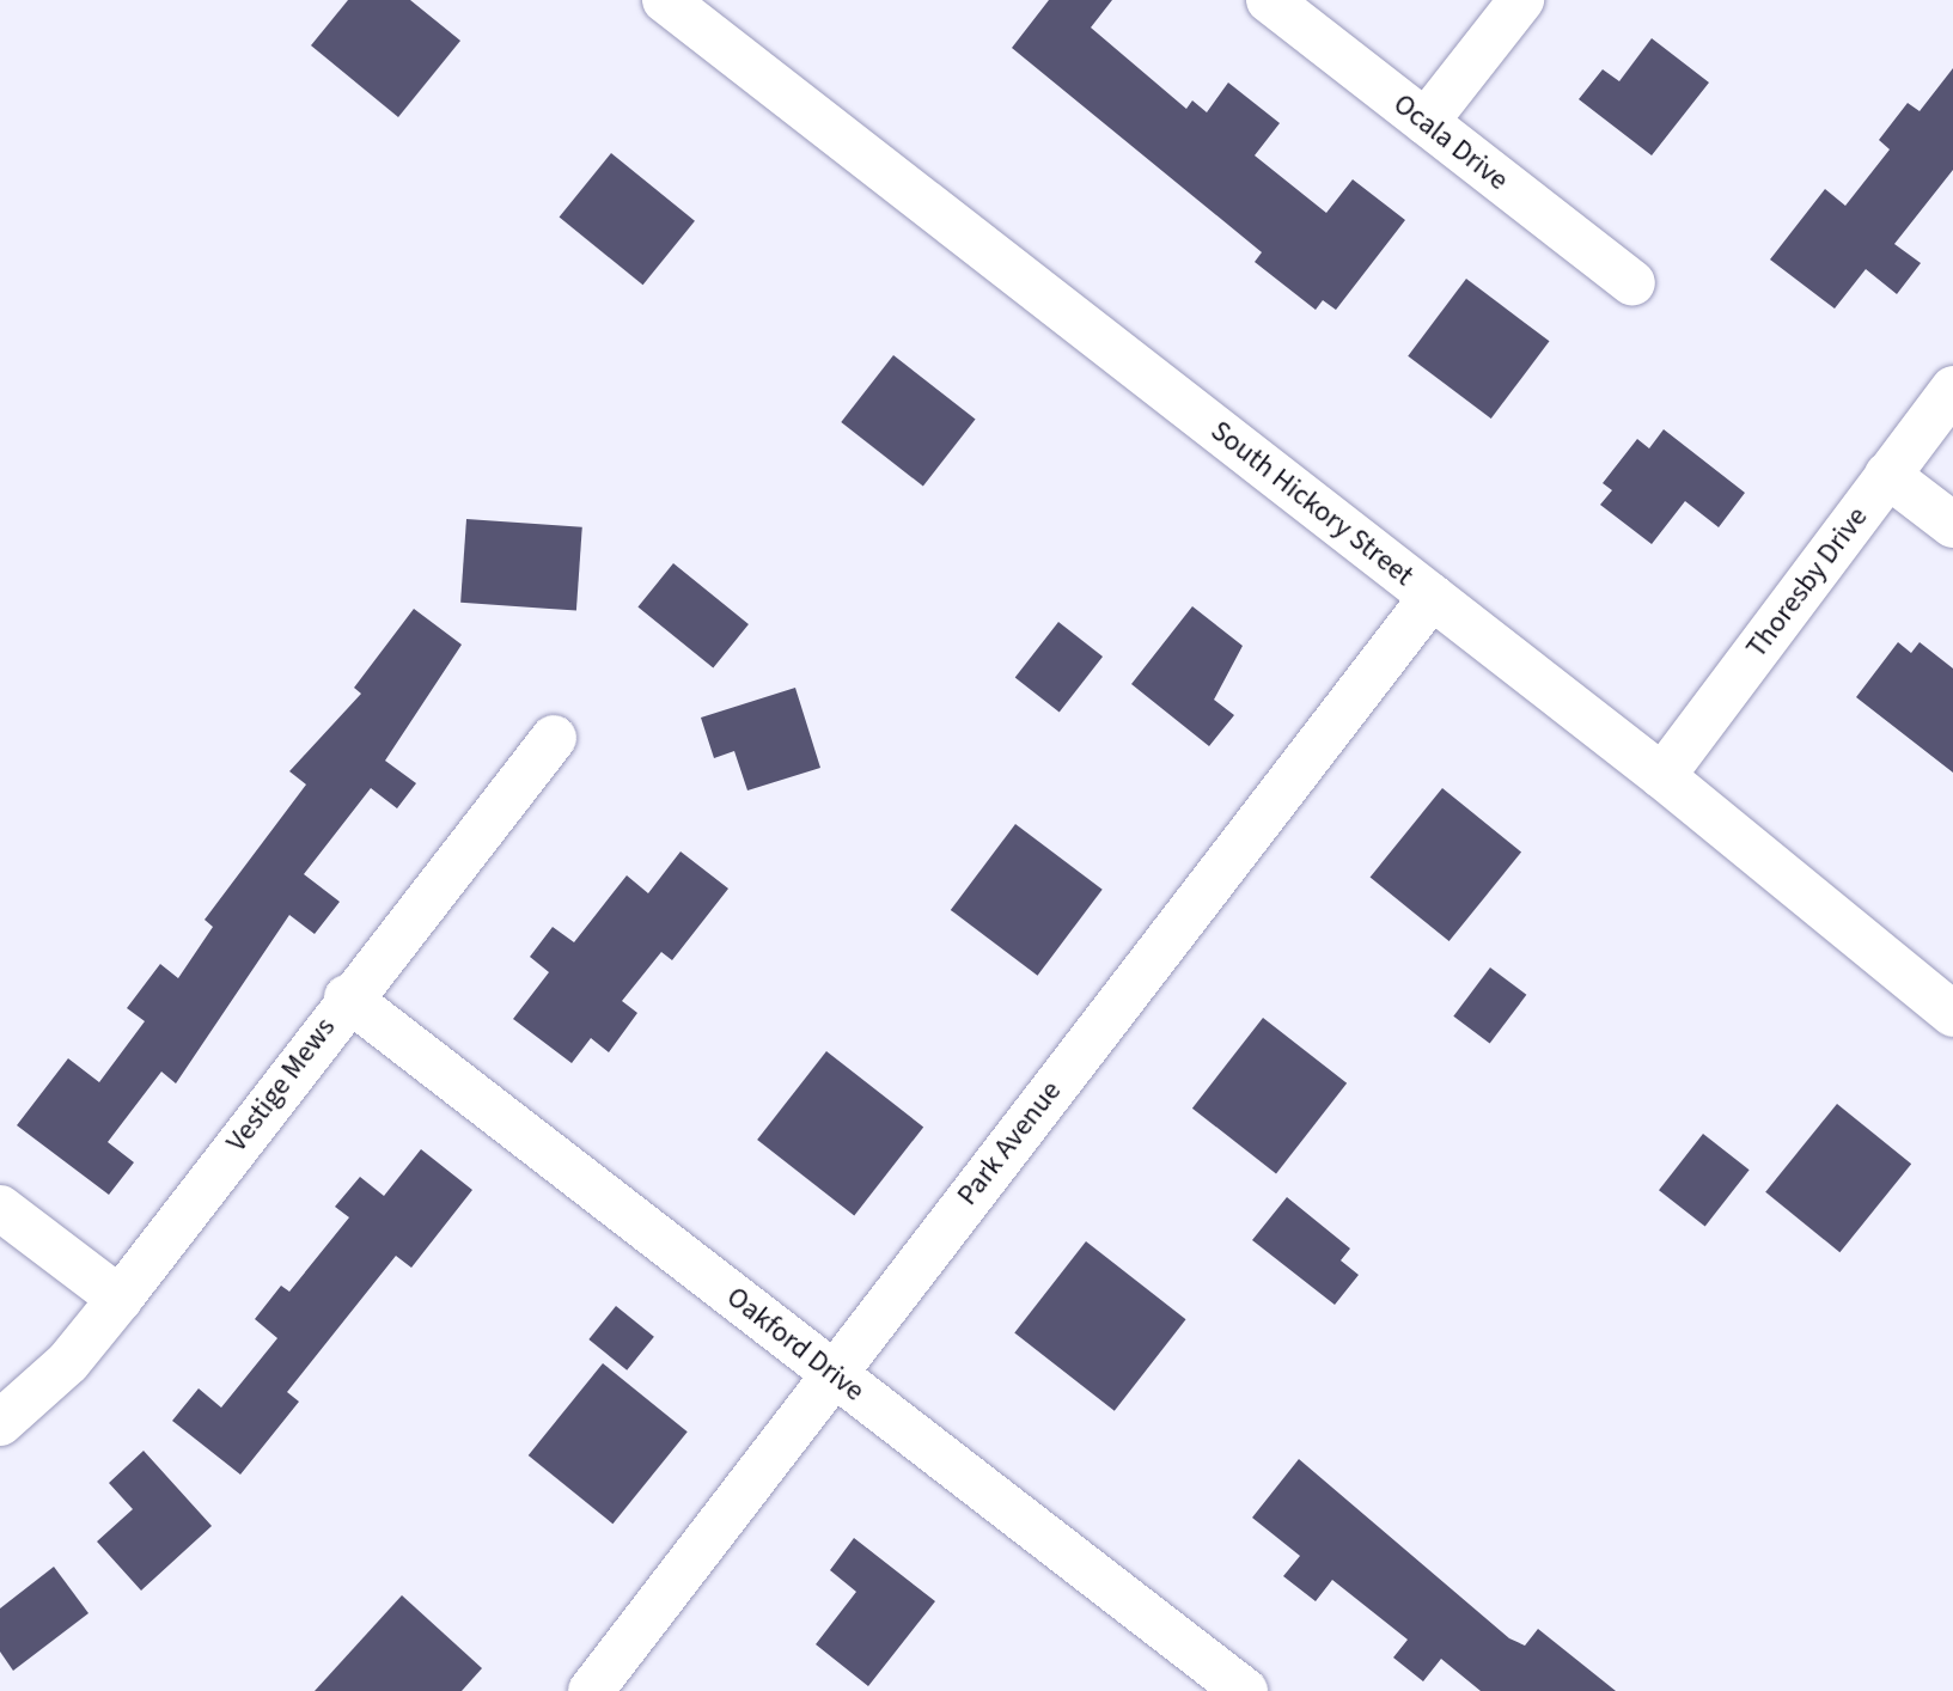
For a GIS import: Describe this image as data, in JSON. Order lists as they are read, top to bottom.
{
  "streets": {
    "street": [
      "Ocala Drive",
      "South Hickory Street",
      "Thoresby Drive",
      "Vestige Mews",
      "Park Avenue",
      "Oakford Drive"
    ]
  },
  "crossings": [
    ["South Hickory Street", "Thoresby Drive"],
    ["South Hickory Street", "Park Avenue"],
    ["Vestige Mews", "Oakford Drive"],
    ["Park Avenue", "Oakford Drive"]
  ]
}
